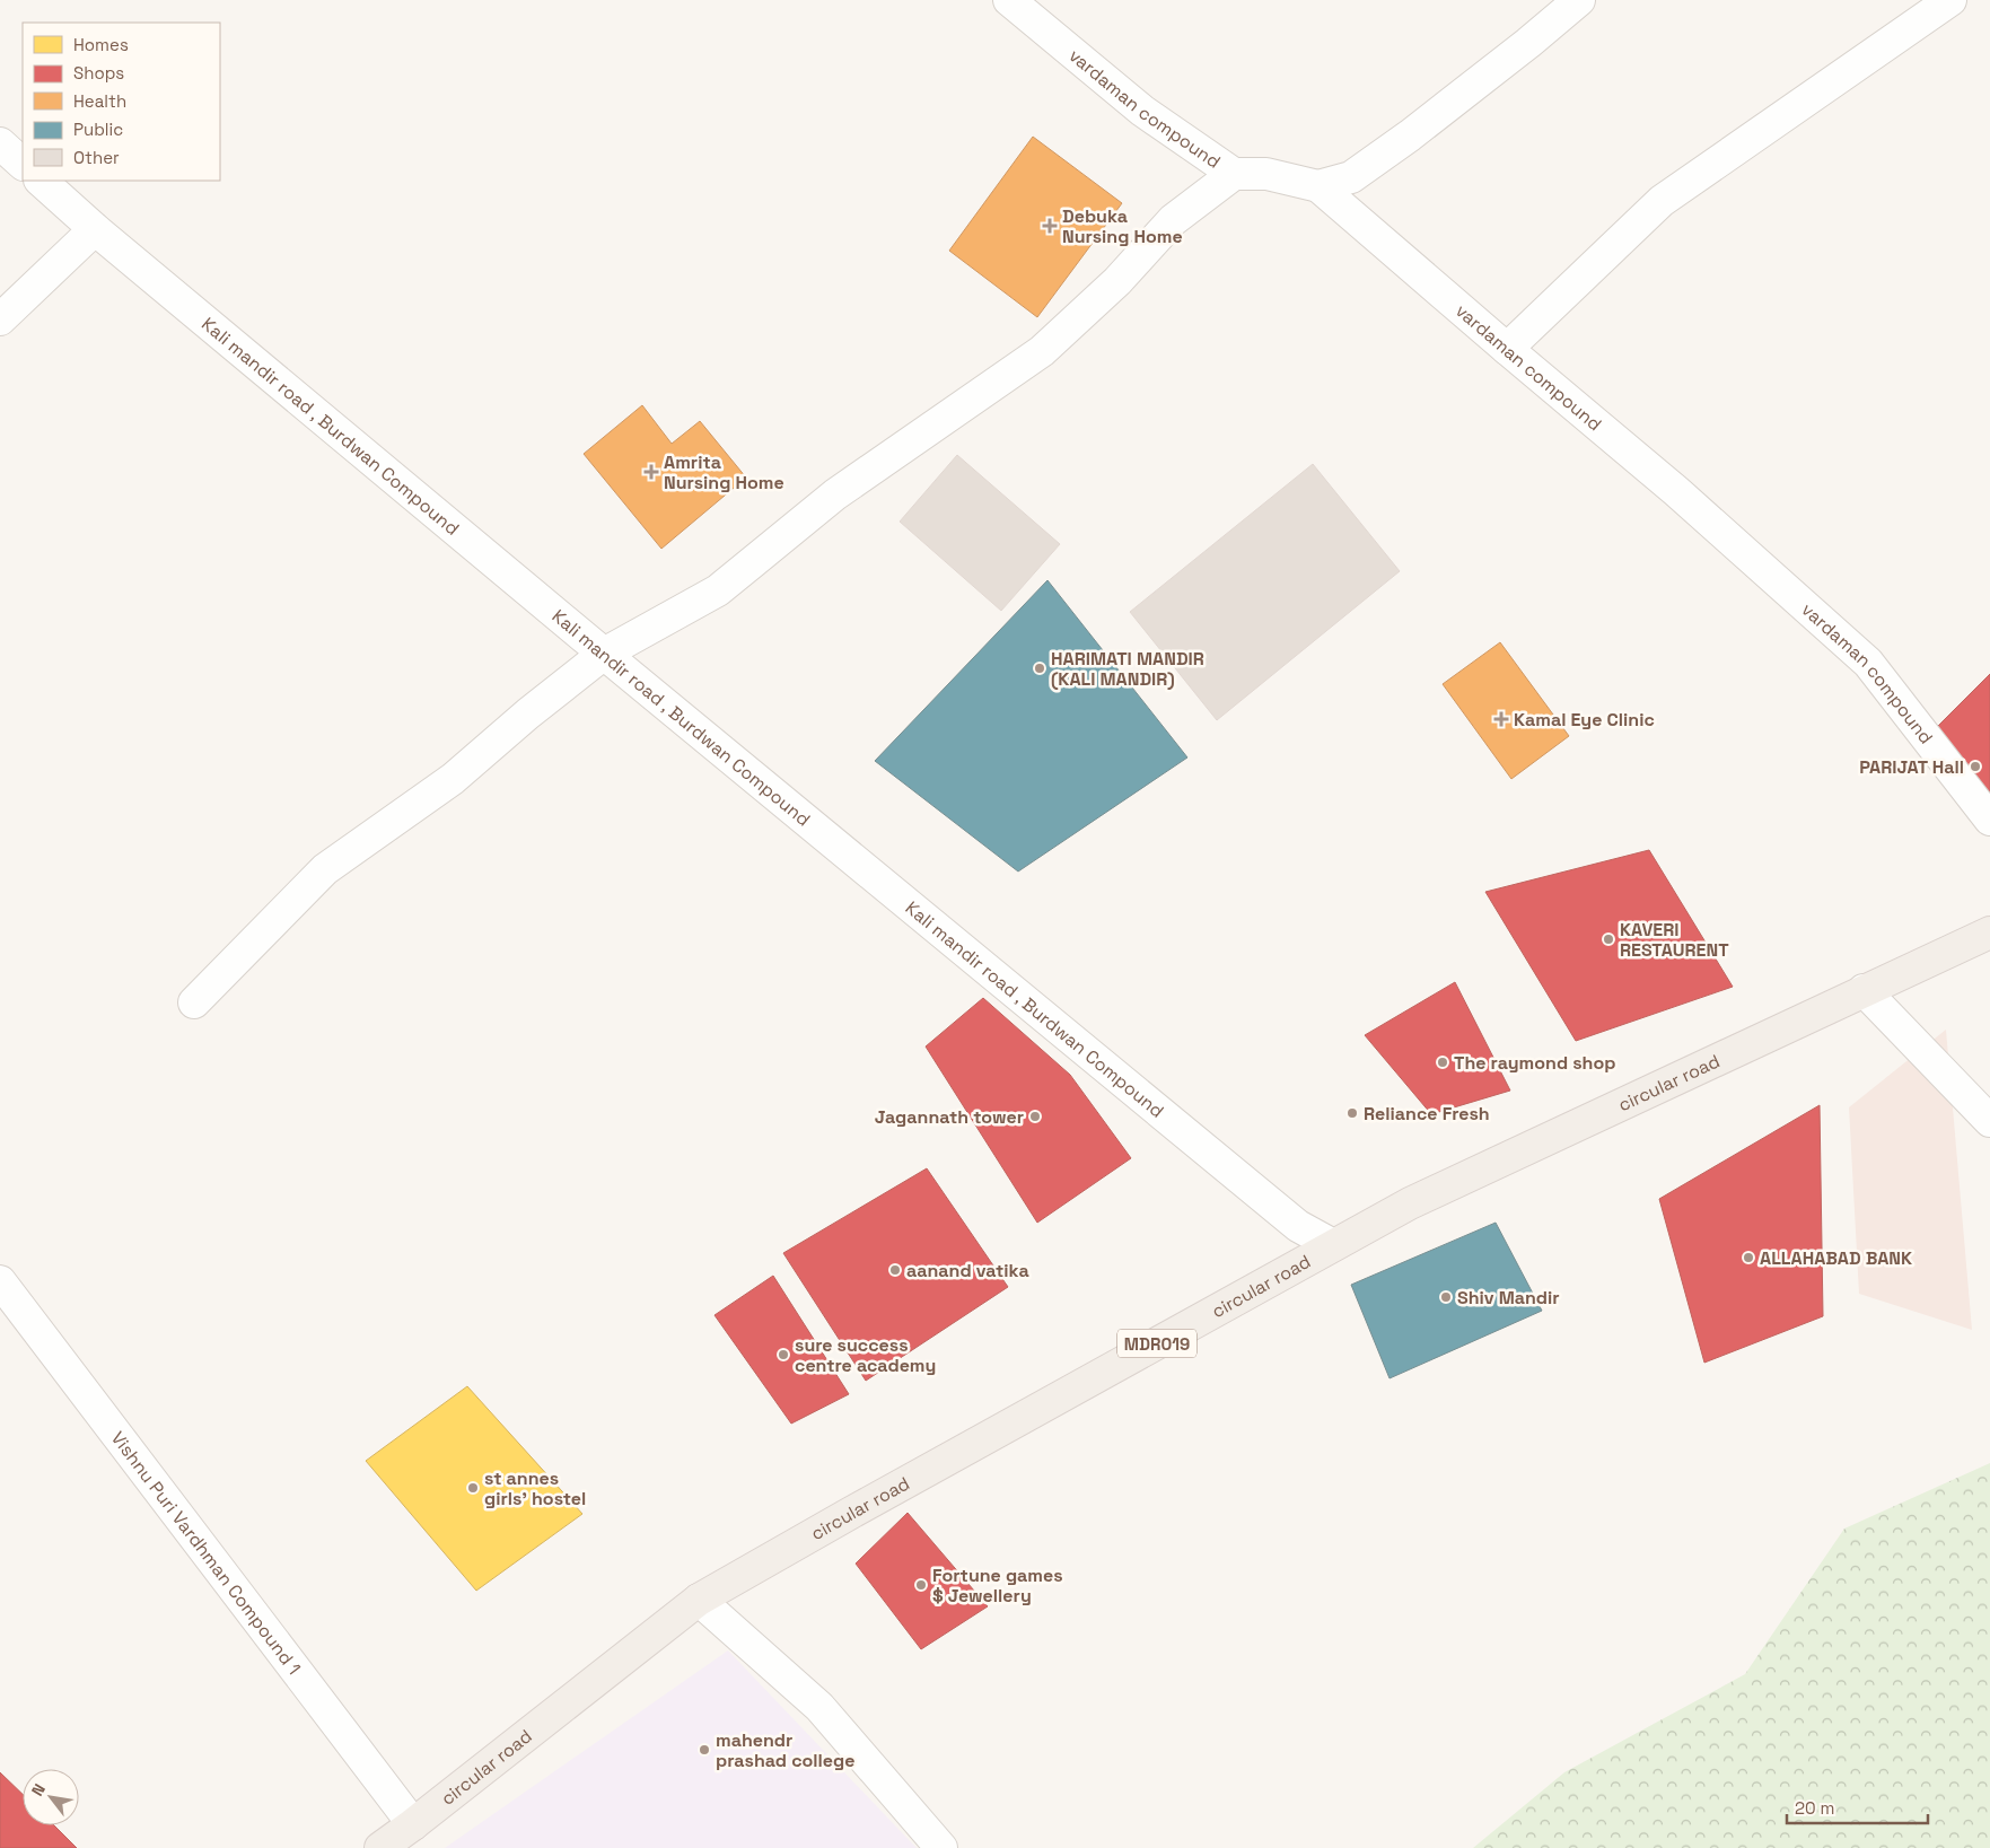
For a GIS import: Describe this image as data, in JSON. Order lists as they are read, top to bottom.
{
  "streets": {
    "main road": ["circular road", "MDR019"],
    "street": ["vardaman compound", "Kali mandir road , Burdwan Compound", "Vishnu Puri Vardhman Compound 1"]
  },
  "crossings": [
    ["Kali mandir road , Burdwan Compound", "circular road"],
    ["circular road", "Vishnu Puri Vardhman Compound 1"]
  ],
  "places": {
    "health": ["Debuka Nursing Home", "Amrita Nursing Home", "Kamal Eye Clinic"],
    "other": [
      "HARIMATI MANDIR (KALI MANDIR)",
      "PARIJAT Hall",
      "KAVERI RESTAURENT",
      "The raymond shop",
      "Reliance Fresh",
      "Jagannath tower",
      "ALLAHABAD BANK",
      "aanand vatika",
      "Shiv Mandir",
      "sure success centre academy",
      "st annes girls' hostel",
      "Fortune games $ Jewellery",
      "mahendr prashad college"
    ]
  },
  "legend": [
    "Homes",
    "Shops",
    "Health",
    "Public",
    "Other"
  ],
  "scale_bar": "20 m",
  "north": "top left"
}
